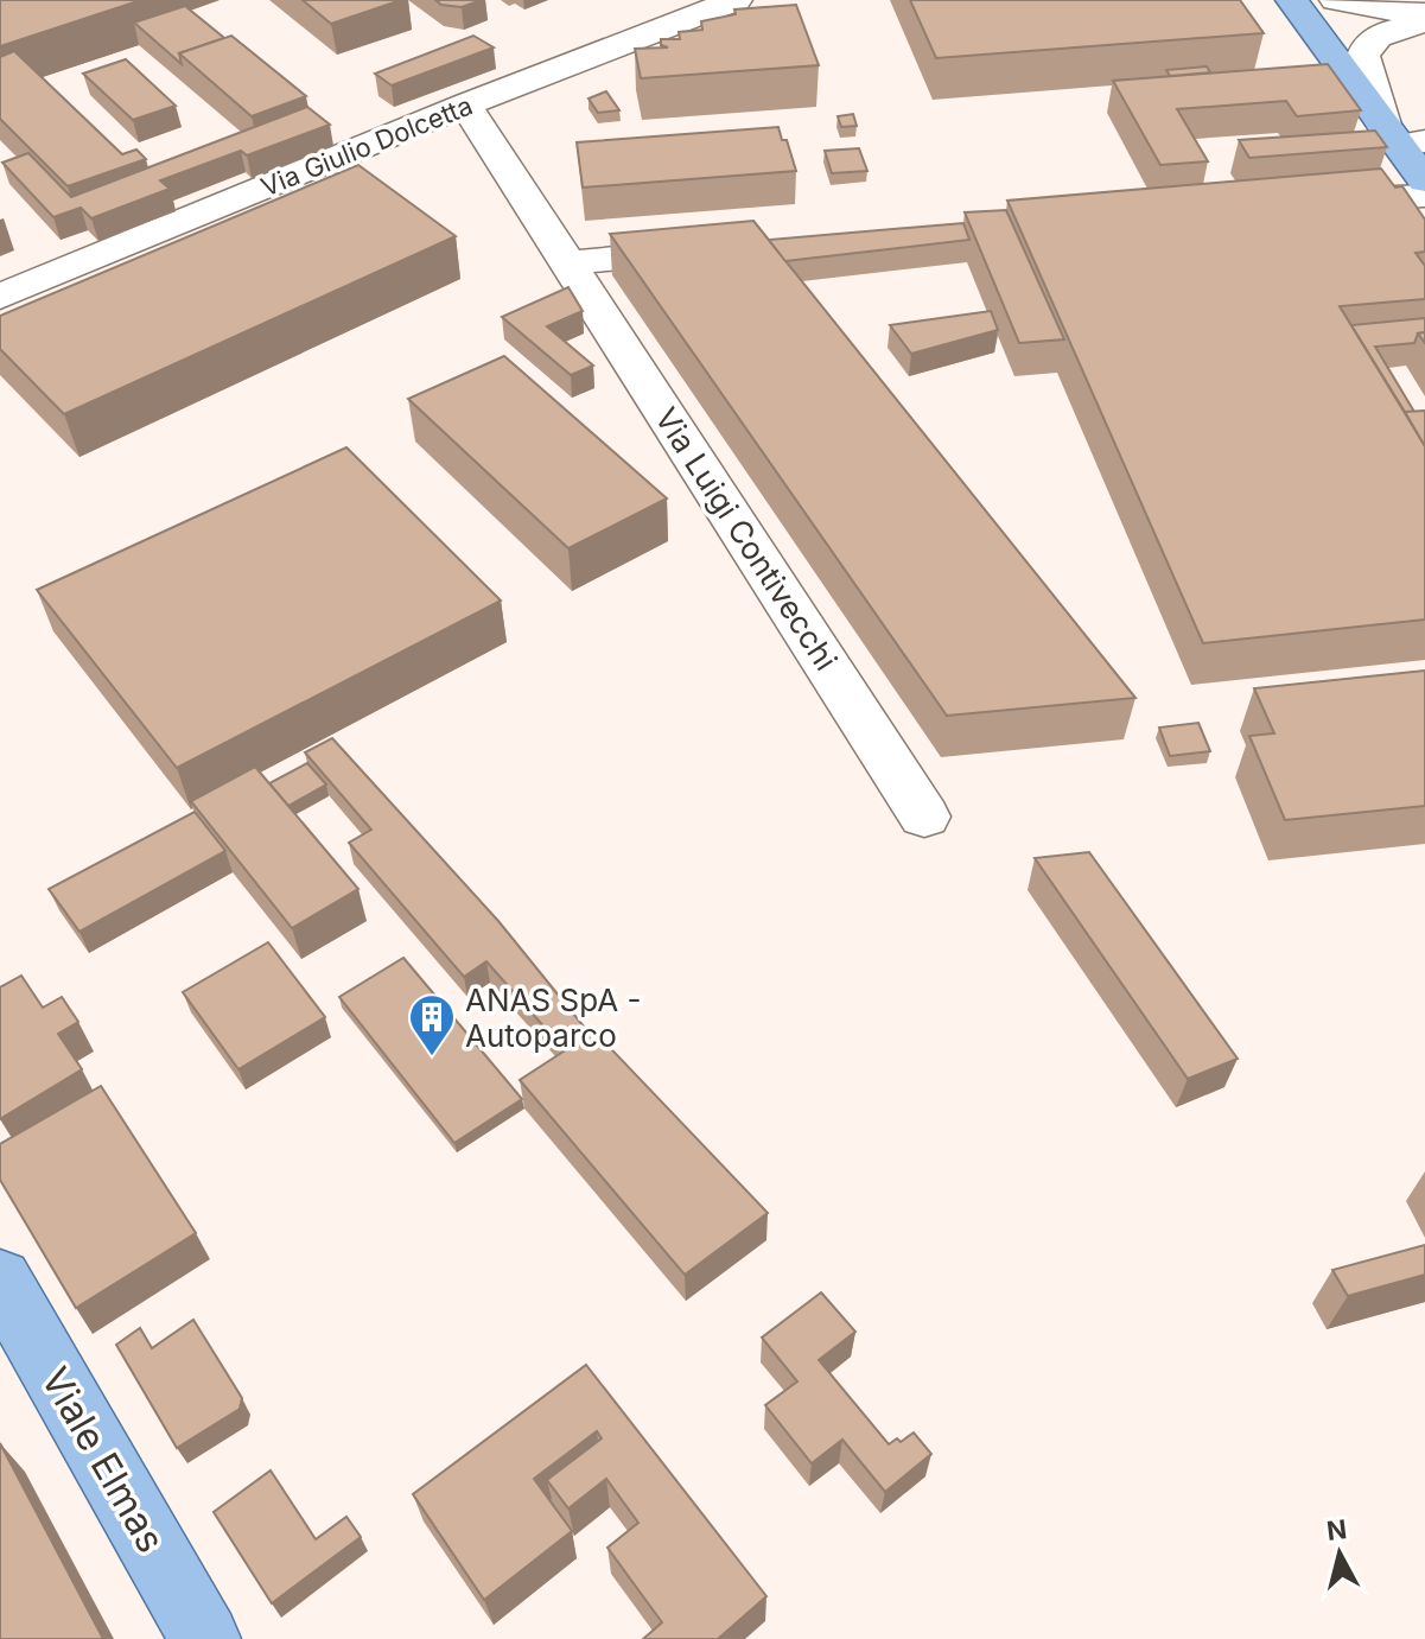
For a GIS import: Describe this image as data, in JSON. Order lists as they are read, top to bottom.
{
  "streets": {
    "main road": ["Viale Elmas"],
    "street": ["Via Giulio Dolcetta", "Via Luigi Contivecchi"]
  },
  "crossings": [
    ["Via Giulio Dolcetta", "Via Luigi Contivecchi"]
  ],
  "places": {
    "building": ["ANAS SpA - Autoparco"]
  },
  "north": "top"
}
